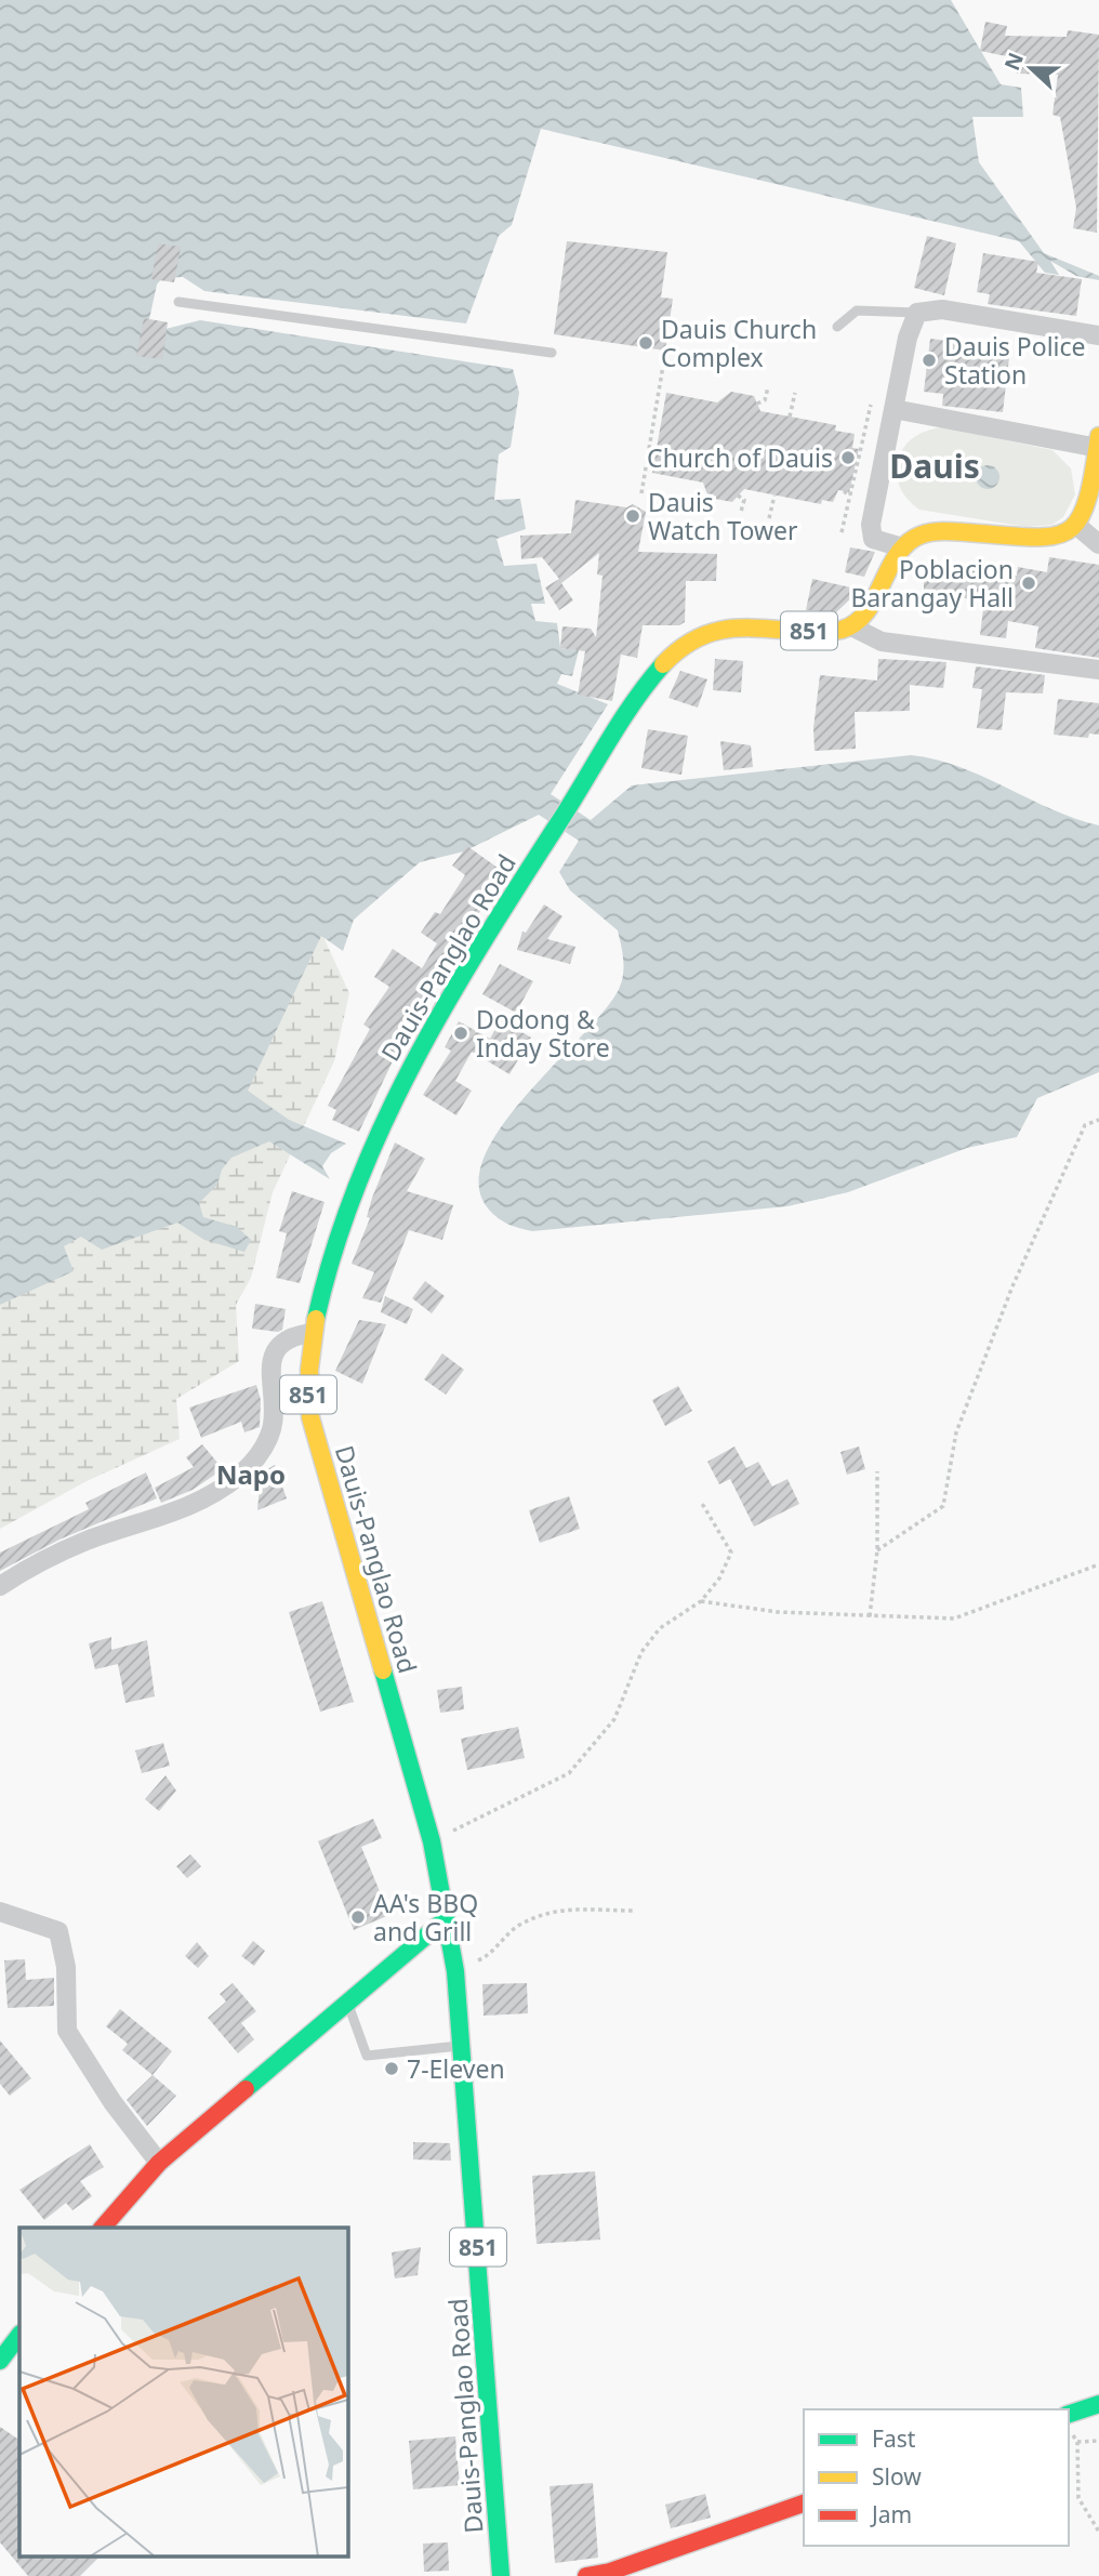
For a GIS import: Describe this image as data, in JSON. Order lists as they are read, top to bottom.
{
  "streets": {
    "main road": ["851", "Dauis-Panglao Road"]
  },
  "crossings": [
    ["851", "Dauis-Panglao Road"]
  ],
  "districts": ["Dauis", "Napo"],
  "places": [
    "Dauis Church Complex",
    "Dauis Police Station",
    "Church of Dauis",
    "Dauis Watch Tower",
    "Poblacion Barangay Hall",
    "Dodong & Inday Store",
    "AA's BBQ and Grill",
    "7-Eleven"
  ],
  "legend": ["Fast", "Slow", "Jam"],
  "north": "left"
}
